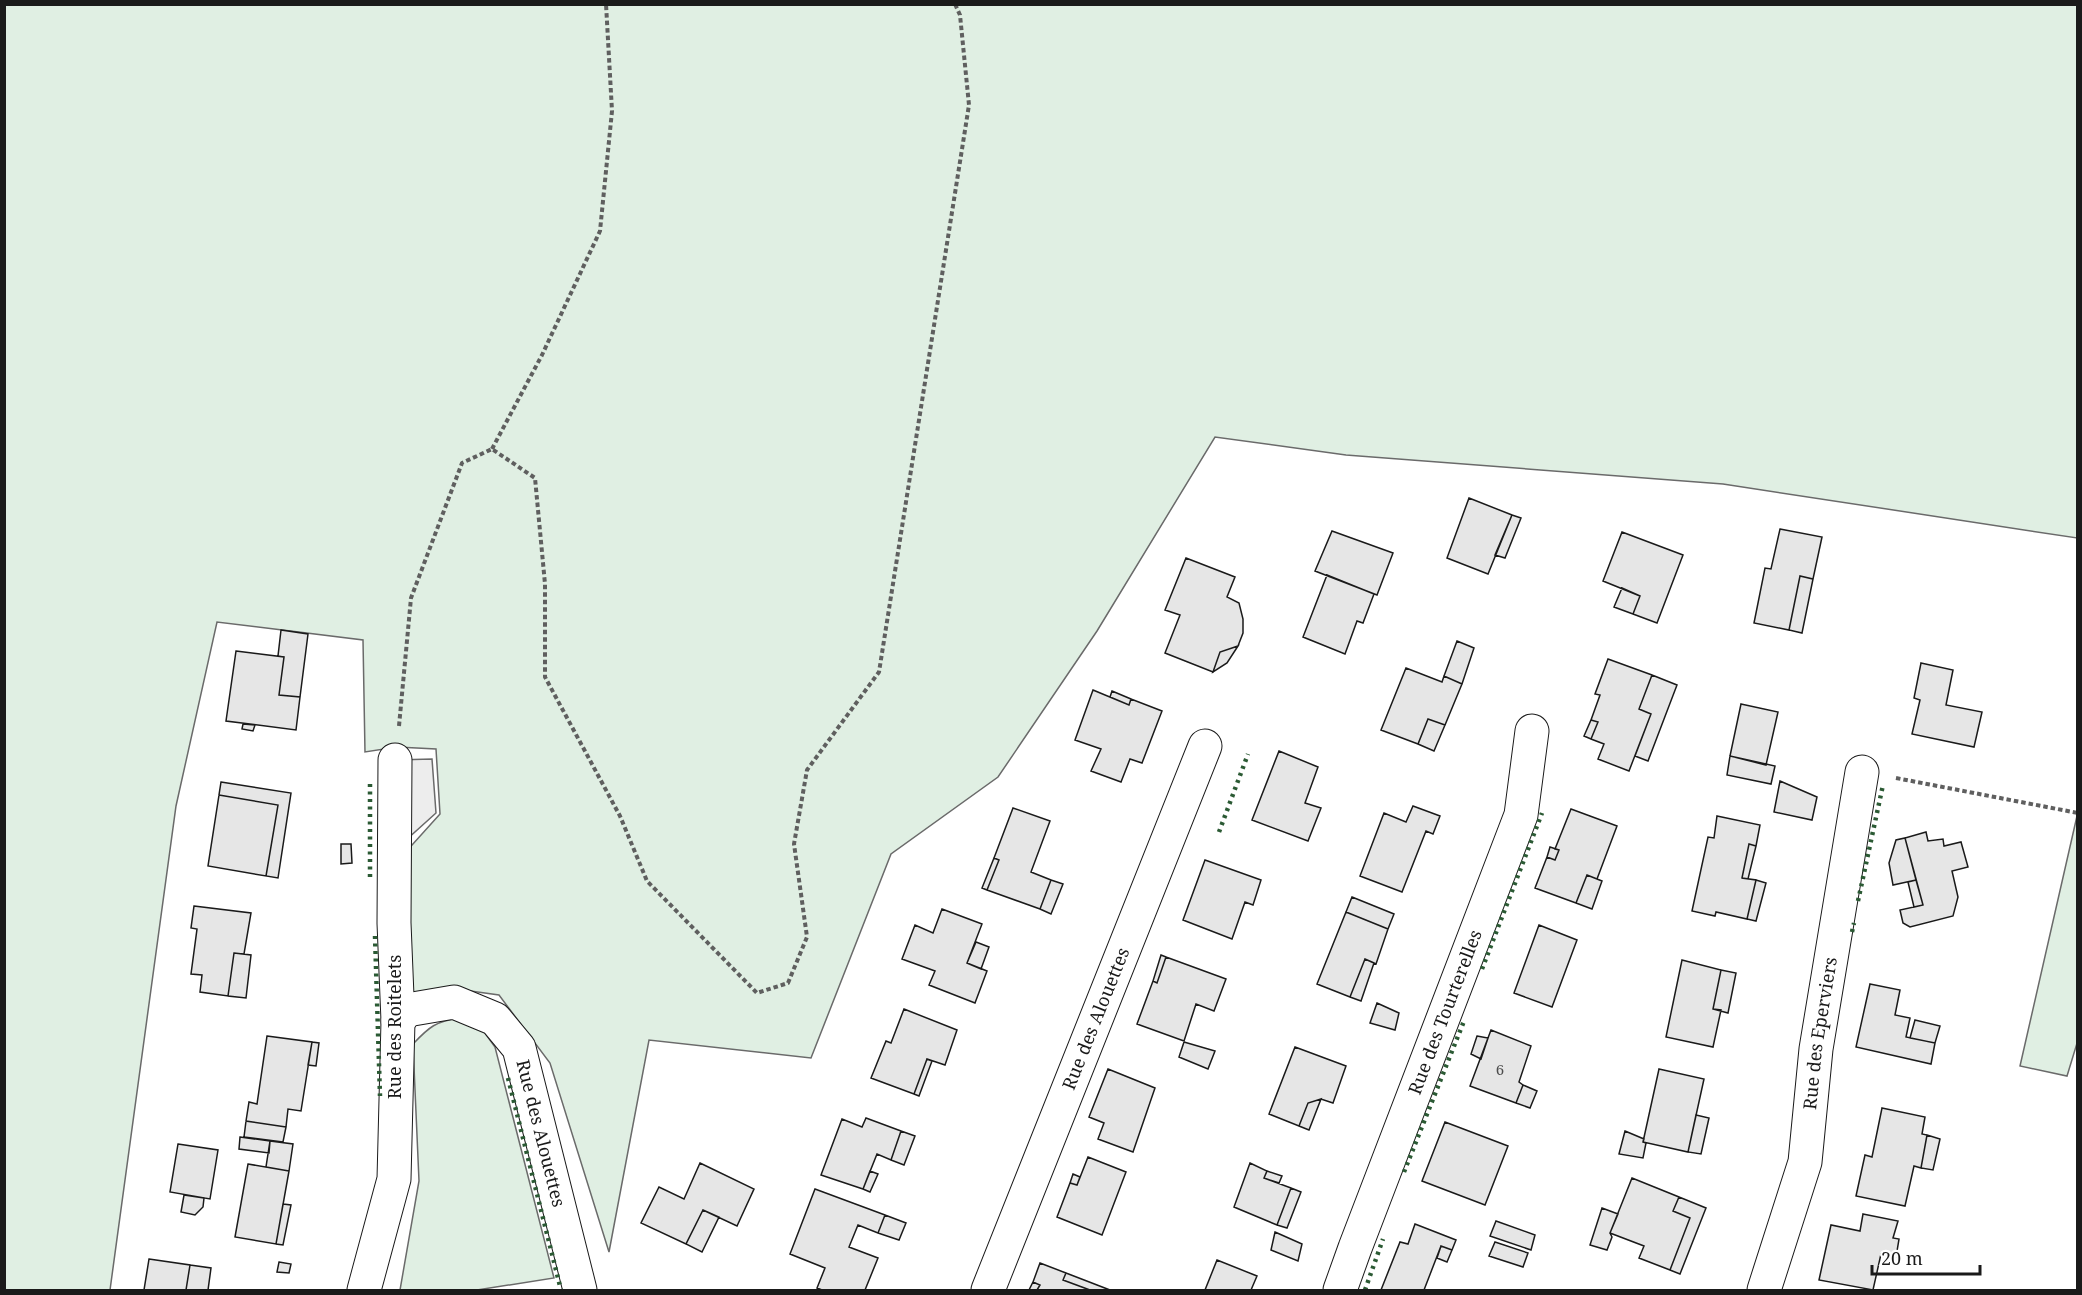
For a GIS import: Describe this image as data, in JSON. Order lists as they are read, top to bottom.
{
  "streets": {
    "street": [
      "Rue des Tourterelles",
      "Rue des Alouettes",
      "Rue des Roitelets",
      "Rue des Eperviers"
    ]
  },
  "crossings": [
    ["Rue des Alouettes", "Rue des Roitelets"]
  ],
  "house_numbers": ["6"],
  "scale_bar": "20 m"
}
